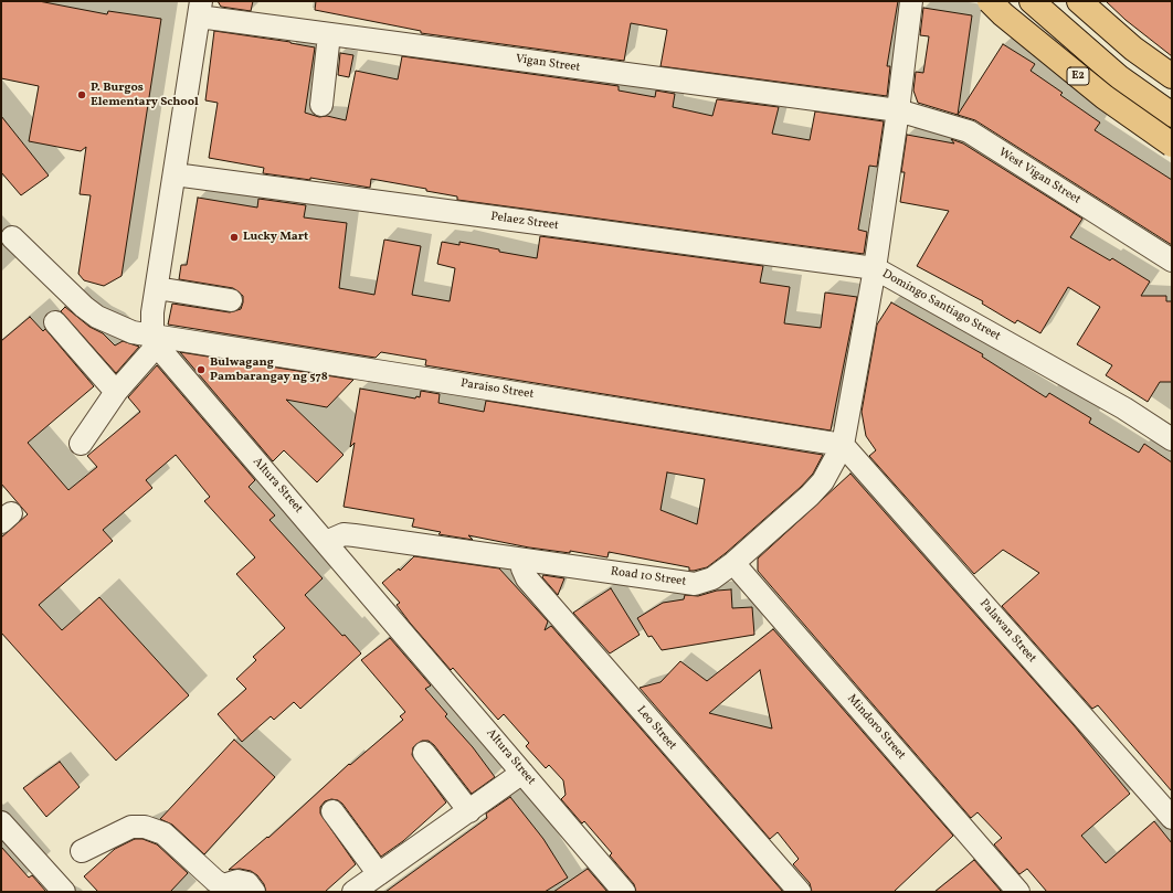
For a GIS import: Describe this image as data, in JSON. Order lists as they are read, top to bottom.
{
  "streets": {
    "highway": ["E2"],
    "street": [
      "Vigan Street",
      "West Vigan Street",
      "Pelaez Street",
      "Domingo Santiago Street",
      "Paraiso Street",
      "Altura Street",
      "Road 10 Street",
      "Palawan Street",
      "Mindoro Street",
      "Leo Street"
    ]
  },
  "crossings": [
    ["Vigan Street", "West Vigan Street"],
    ["Vigan Street", "Domingo Santiago Street"],
    ["West Vigan Street", "Domingo Santiago Street"],
    ["Pelaez Street", "Domingo Santiago Street"],
    ["Pelaez Street", "Road 10 Street"],
    ["Domingo Santiago Street", "Road 10 Street"],
    ["Paraiso Street", "Altura Street"],
    ["Paraiso Street", "Road 10 Street"],
    ["Paraiso Street", "Palawan Street"],
    ["Altura Street", "Road 10 Street"],
    ["Road 10 Street", "Palawan Street"],
    ["Road 10 Street", "Mindoro Street"],
    ["Road 10 Street", "Leo Street"]
  ],
  "places": ["P. Burgos Elementary School", "Lucky Mart", "Bulwagang Pambarangay ng 578"]
}
